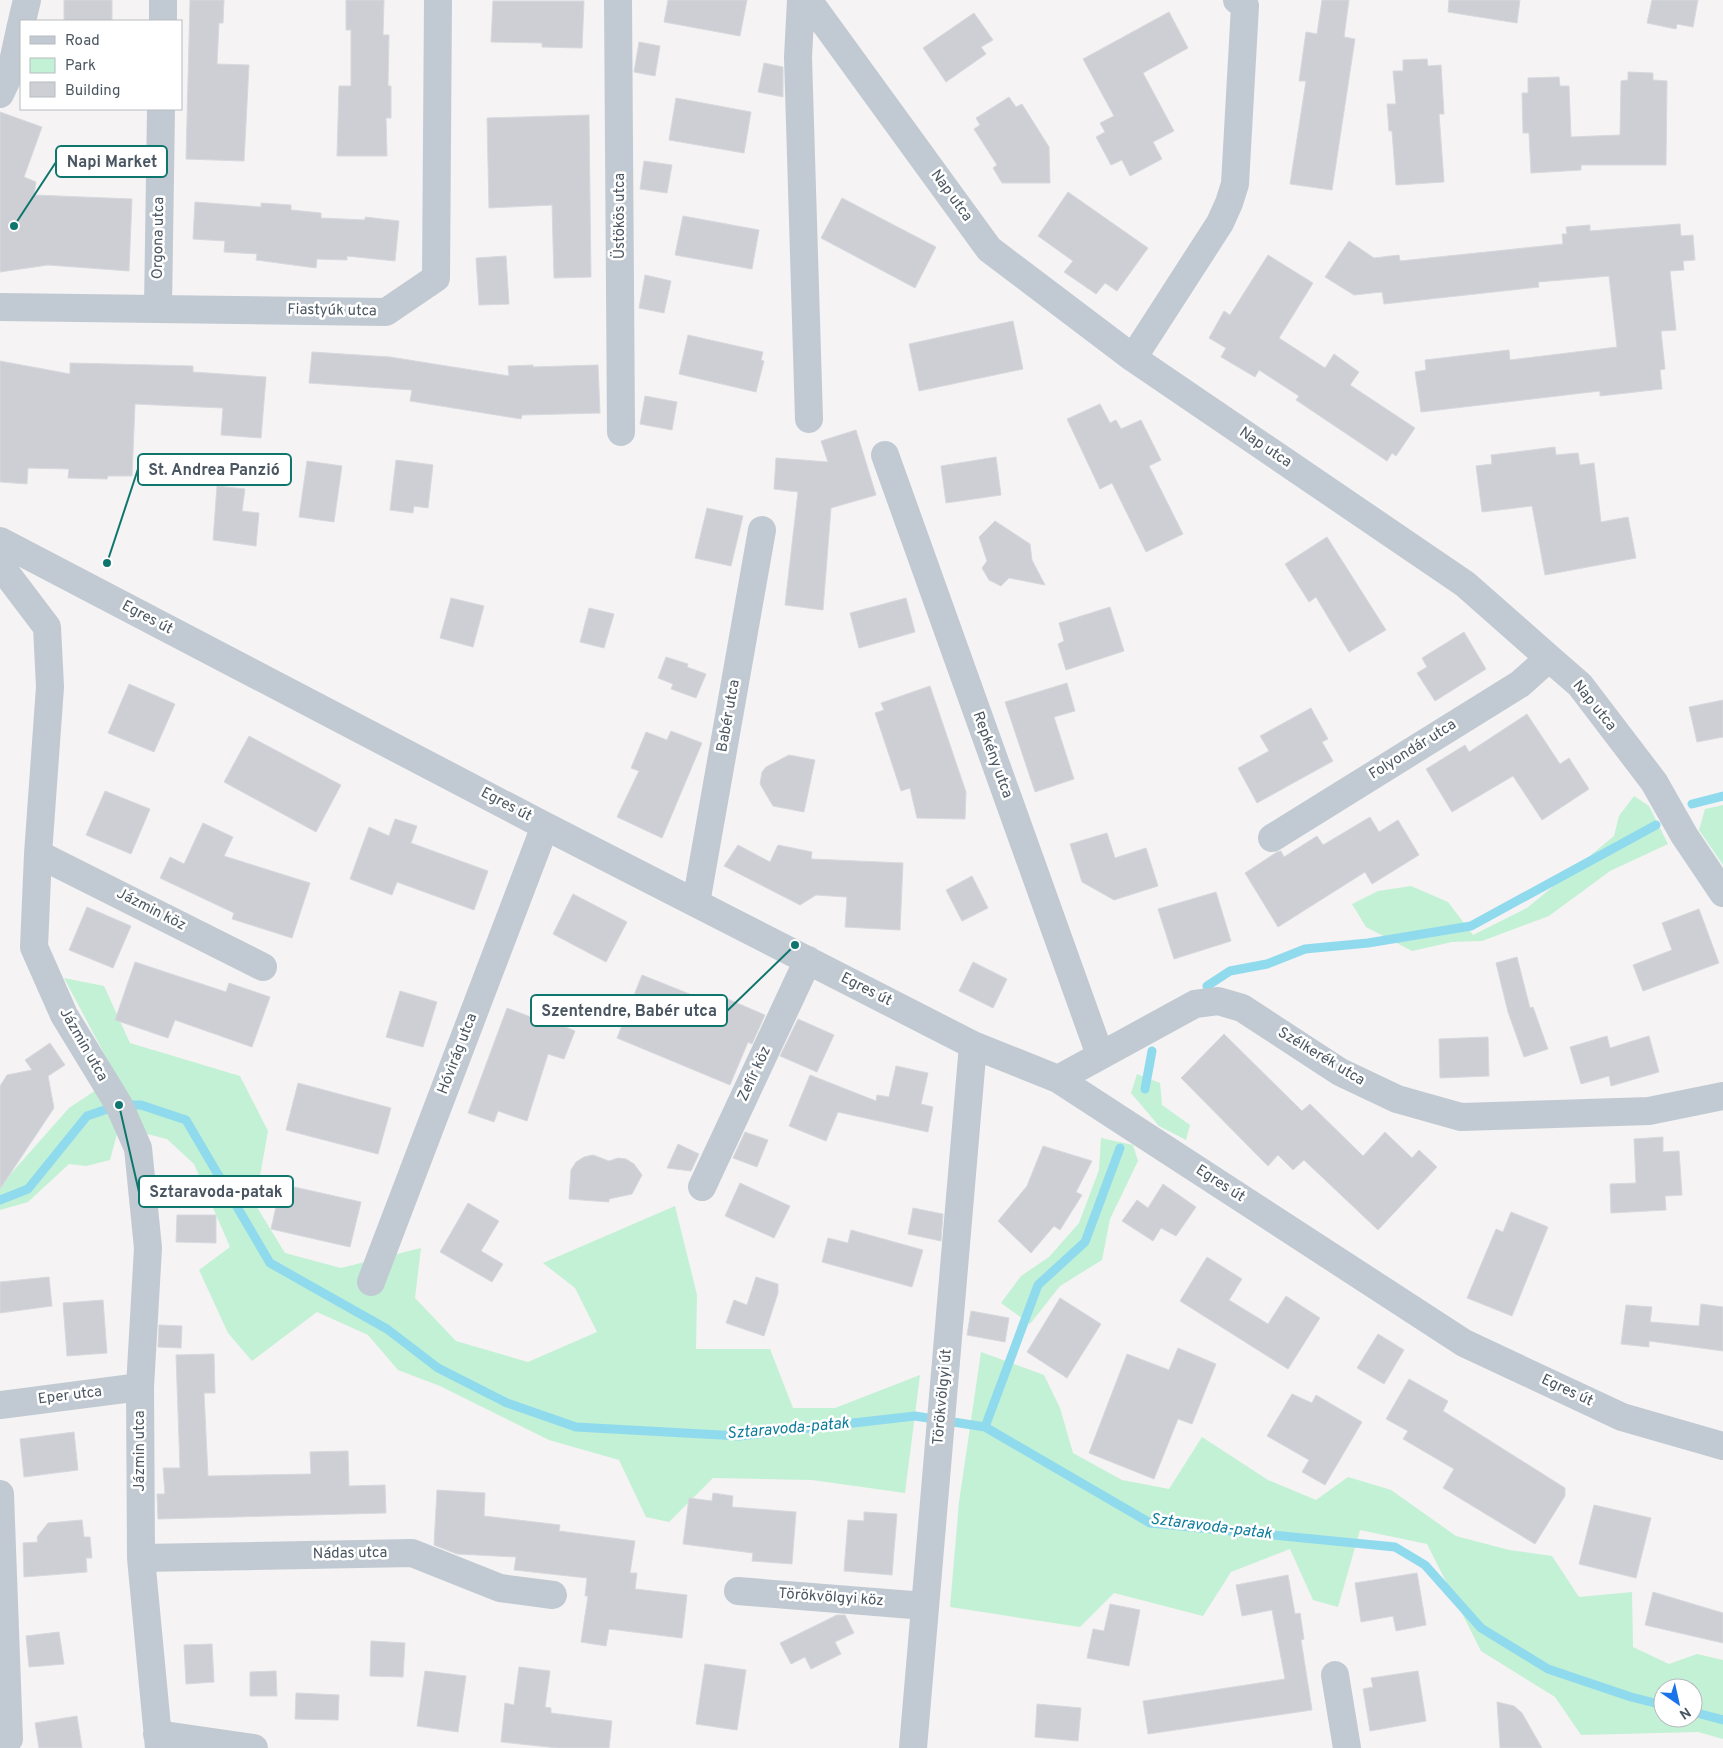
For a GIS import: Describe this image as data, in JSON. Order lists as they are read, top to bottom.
{
  "streets": {
    "street": [
      "Nap utca",
      "Üstökös utca",
      "Orgona utca",
      "Fiastyúk utca",
      "Egres út",
      "Babér utca",
      "Folyondár utca",
      "Repkény utca",
      "Jázmin köz",
      "Jázmin utca",
      "Hóvirág utca",
      "Szélkerék utca",
      "Zefír köz",
      "Eper utca",
      "Törökvölgyi út",
      "Nádas utca",
      "Törökvölgyi köz"
    ]
  },
  "crossings": [
    ["Nap utca", "Folyondár utca"],
    ["Orgona utca", "Fiastyúk utca"],
    ["Egres út", "Babér utca"],
    ["Egres út", "Hóvirág utca"],
    ["Egres út", "Szélkerék utca"],
    ["Egres út", "Zefír köz"],
    ["Egres út", "Törökvölgyi út"],
    ["Repkény utca", "Szélkerék utca"],
    ["Jázmin köz", "Jázmin utca"],
    ["Jázmin utca", "Eper utca"],
    ["Jázmin utca", "Nádas utca"],
    ["Törökvölgyi út", "Törökvölgyi köz"]
  ],
  "water": ["Sztaravoda-patak"],
  "places": [
    "Napi Market",
    "St. Andrea Panzió",
    "Szentendre, Babér utca",
    "Sztaravoda-patak"
  ],
  "legend": ["Road", "Park", "Building"],
  "north": "bottom right"
}
